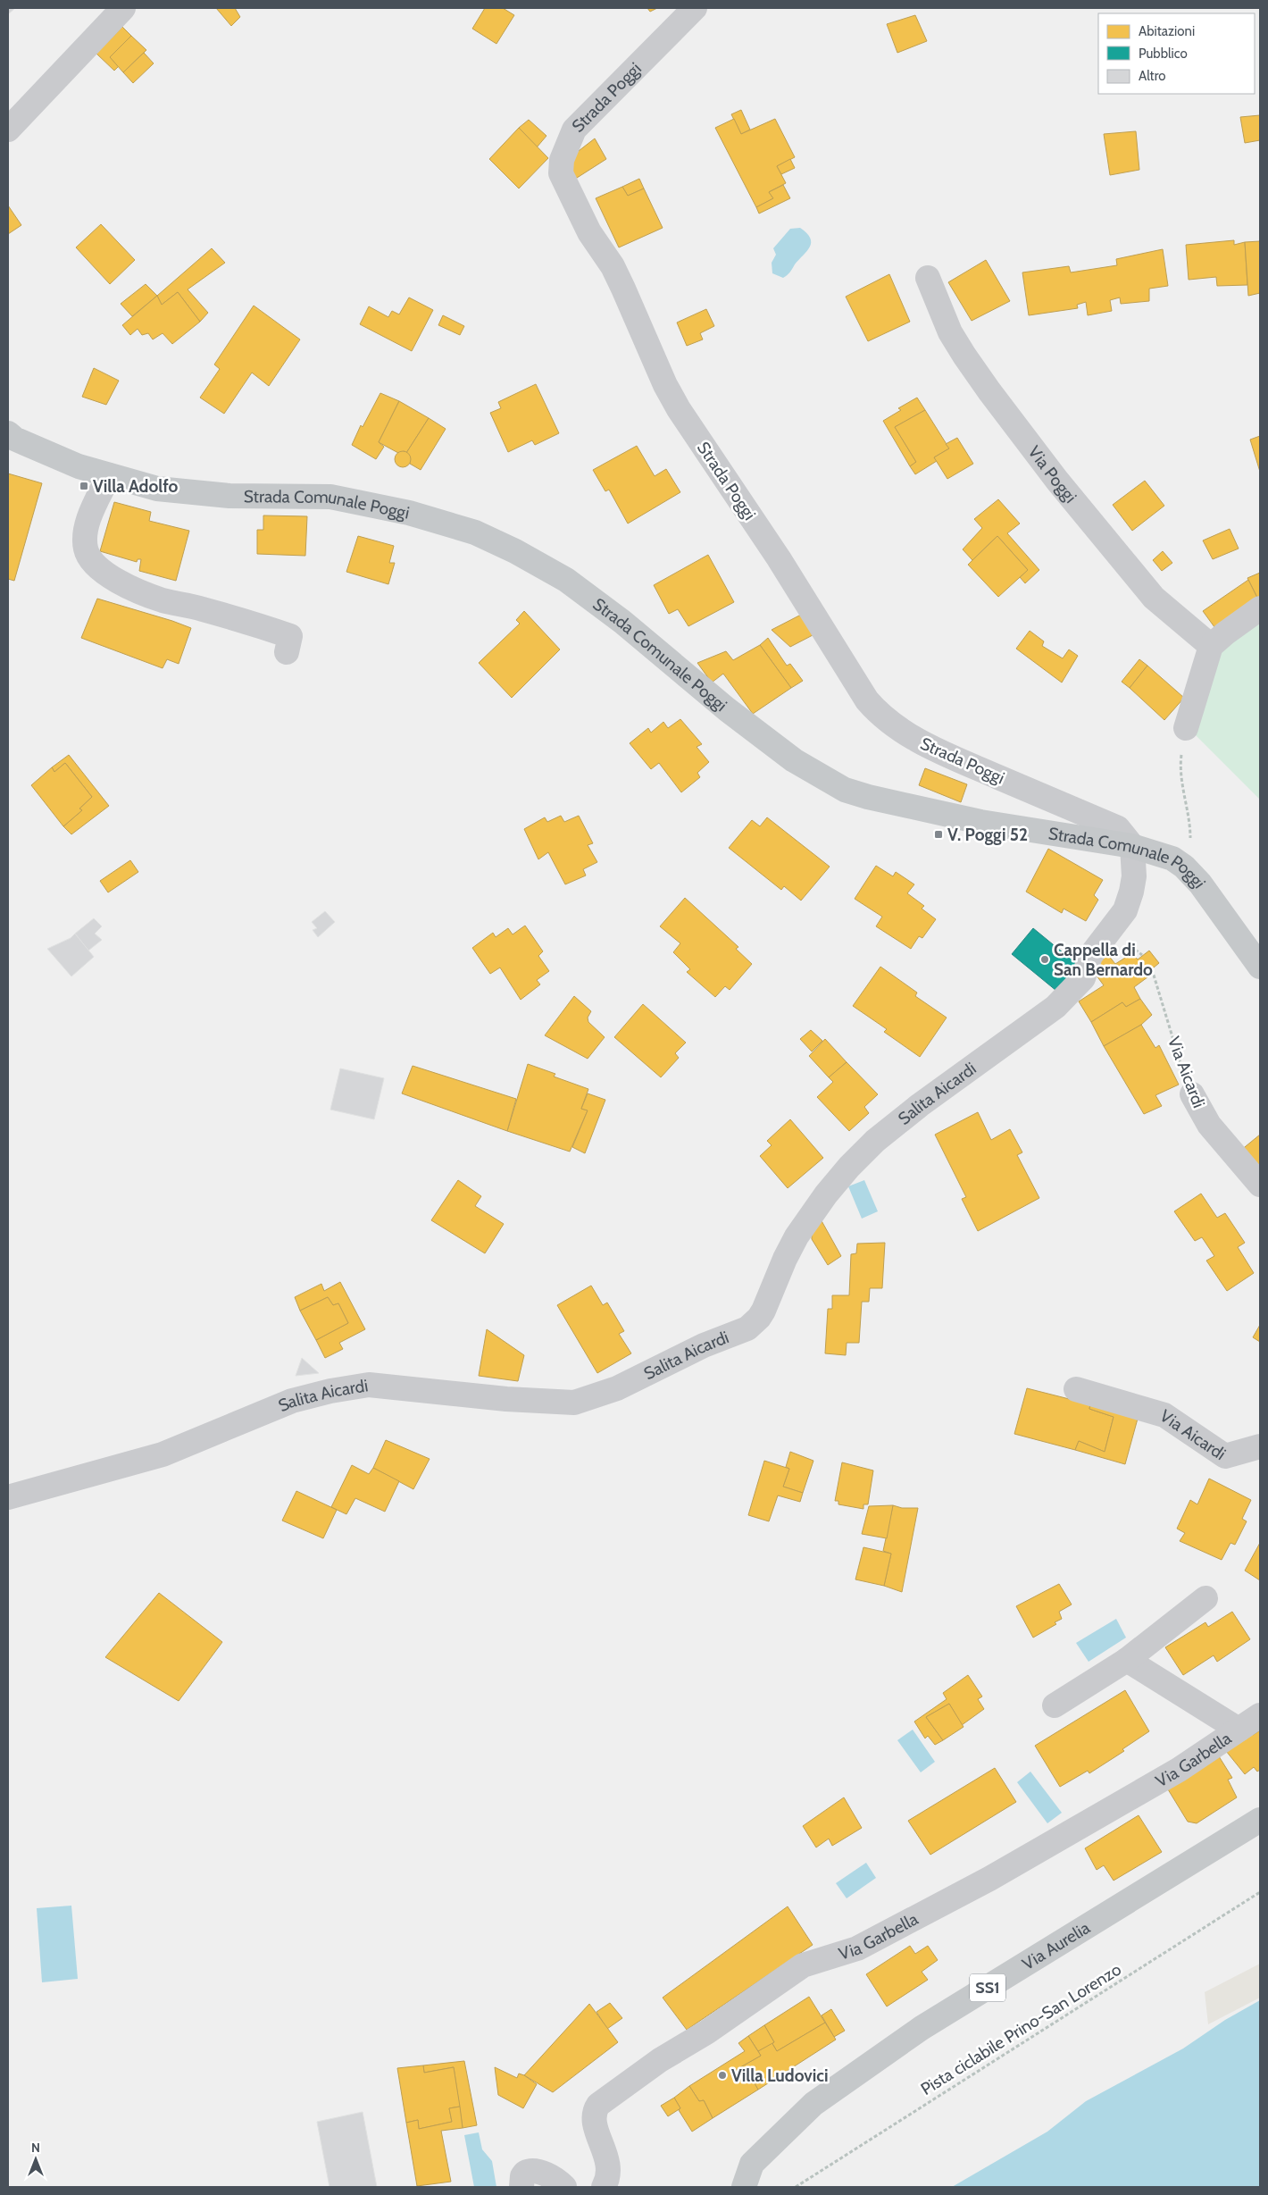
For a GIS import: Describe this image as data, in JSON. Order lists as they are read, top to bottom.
{
  "streets": {
    "main road": ["Strada Comunale Poggi", "Via Aurelia", "SS1"],
    "street": [
      "Strada Poggi",
      "Via Poggi",
      "Via Aicardi",
      "Salita Aicardi",
      "Via Garbella"
    ],
    "path": ["Pista ciclabile Prino-San Lorenzo"]
  },
  "crossings": [
    ["Strada Poggi", "Strada Comunale Poggi"],
    ["Strada Poggi", "Salita Aicardi"],
    ["Strada Comunale Poggi", "Salita Aicardi"]
  ],
  "places": {
    "transit": ["Villa Adolfo", "V. Poggi 52"],
    "other": ["Cappella di San Bernardo", "Villa Ludovici"]
  },
  "legend": ["Abitazioni", "Pubblico", "Altro"],
  "north": "top"
}
